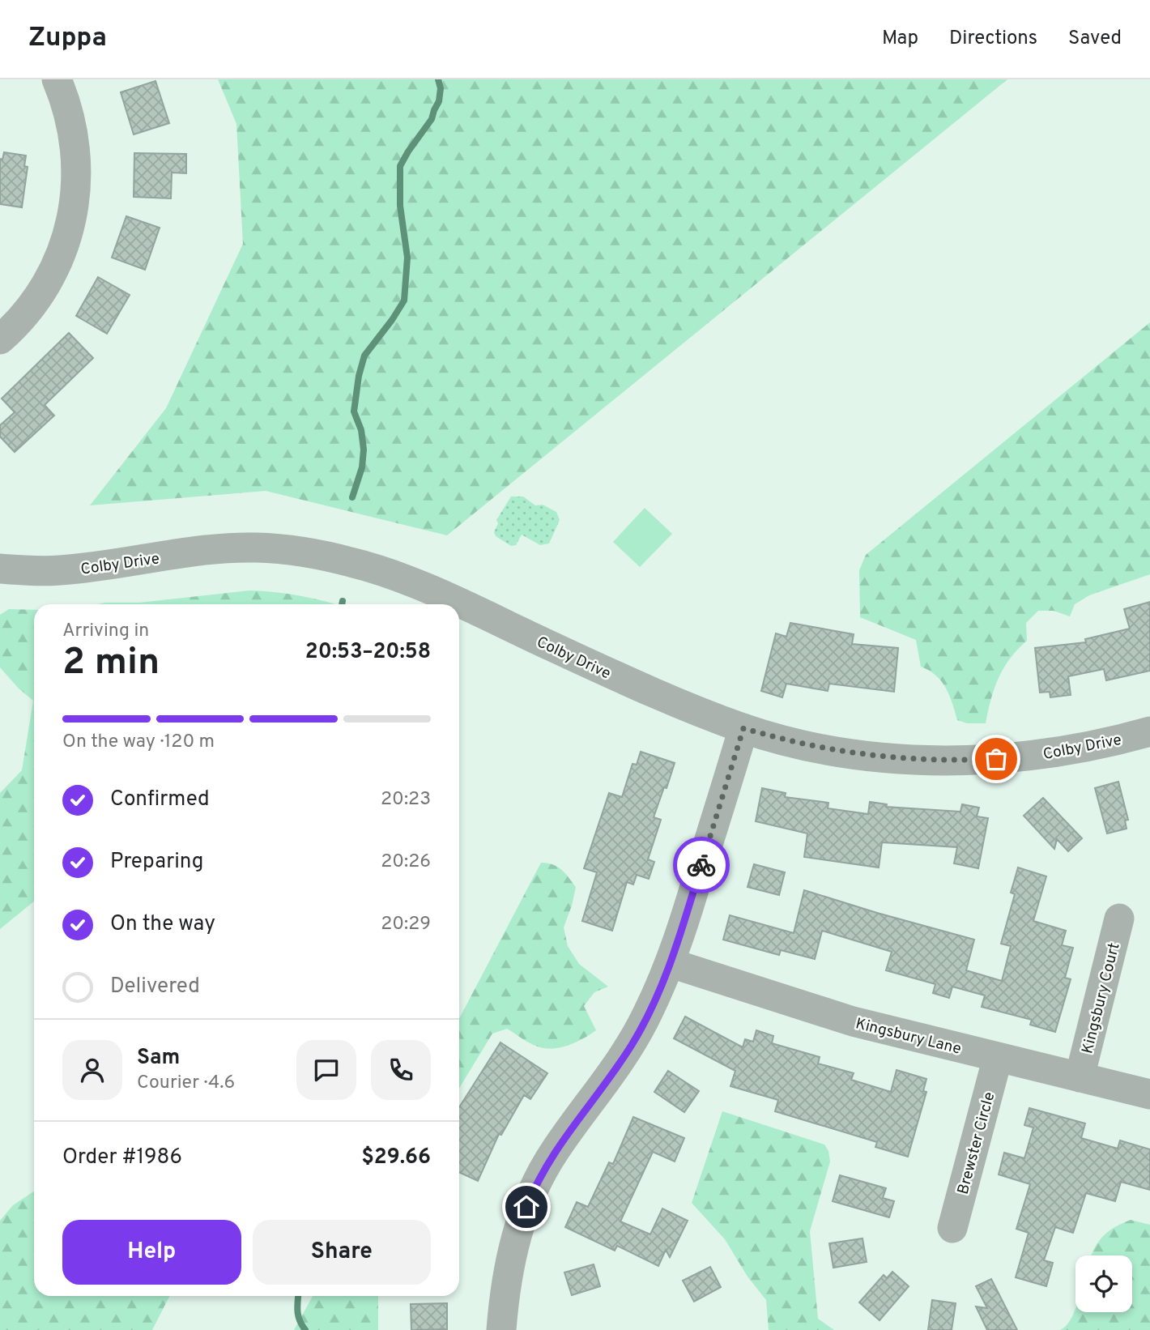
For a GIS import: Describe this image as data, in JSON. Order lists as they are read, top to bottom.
{
  "streets": {
    "street": [
      "Colby Drive",
      "Kingsbury Court",
      "Kingsbury Lane",
      "Brewster Circle"
    ]
  },
  "crossings": [
    ["Kingsbury Court", "Kingsbury Lane"],
    ["Kingsbury Lane", "Brewster Circle"]
  ],
  "page": {
    "header": "Zuppa",
    "nav": ["Map", "Directions", "Saved"],
    "heading": ["2 min", "Arriving in", "20:53–20:58"],
    "panel": [
      "Sam",
      "Courier · 4.6",
      "Order #1986",
      "$29.66"
    ],
    "bar": "On the way · 120 m",
    "list": [
      ["Confirmed", "20:23"],
      ["Preparing", "20:26"],
      ["On the way", "20:29"],
      "Delivered"
    ],
    "buttons": ["Help", "Share"]
  }
}
